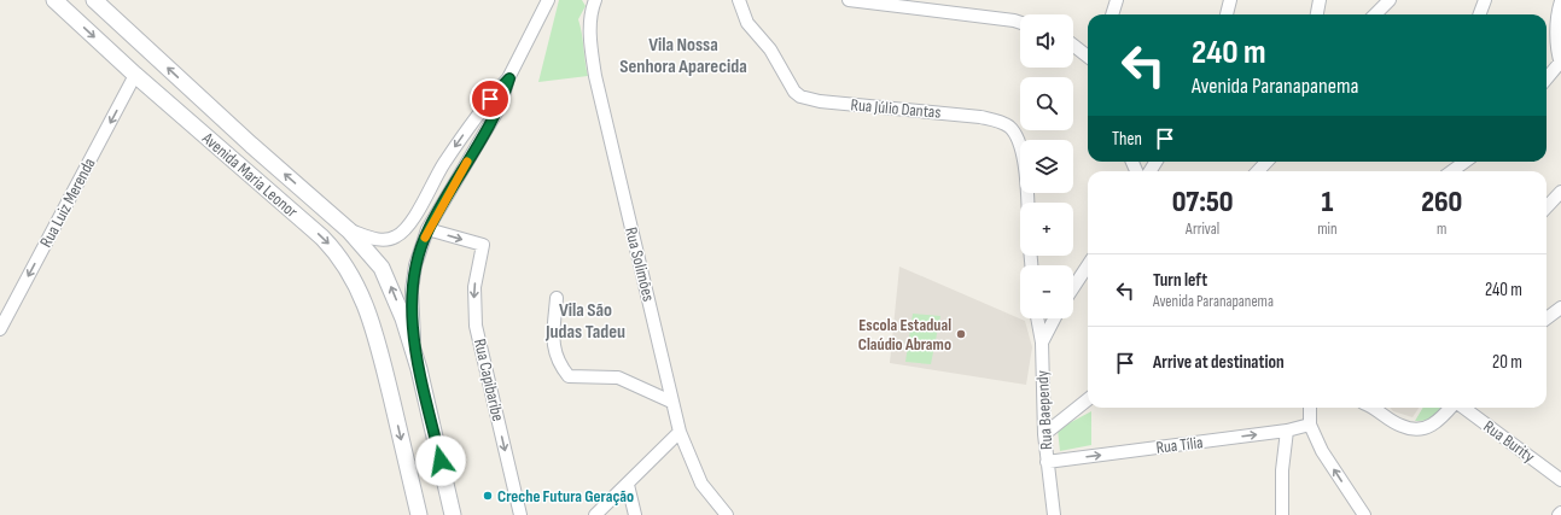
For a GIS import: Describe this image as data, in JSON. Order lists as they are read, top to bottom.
{
  "streets": {
    "street": [
      "Rua Júlio Dantas",
      "Avenida Maria Leonor",
      "Rua Luiz Merenda",
      "Rua Solimões",
      "Rua Capibaribe",
      "Rua Baependy",
      "Rua Burity",
      "Rua Tília"
    ]
  },
  "crossings": [
    ["Avenida Maria Leonor", "Rua Luiz Merenda"],
    ["Rua Baependy", "Rua Tília"]
  ],
  "one_way": ["Rua Luiz Merenda", "Rua Capibaribe", "Rua Tília"],
  "districts": ["Vila Nossa Senhora Aparecida", "Vila São Judas Tadeu"],
  "places": ["Escola Estadual Claúdio Abramo", "Creche Futura Geração"],
  "page": {
    "map_buttons": ["+", "−"],
    "turn": ["240 m", "Avenida Paranapanema"],
    "then": "Then",
    "eta": [
      "07:50",
      "Arrival",
      "1",
      "min",
      "260",
      "m"
    ],
    "list": [
      {
        "name": "Turn left",
        "note": "Avenida Paranapanema",
        "value": "240 m"
      },
      {
        "name": "Arrive at destination",
        "value": "20 m"
      }
    ]
  }
}
